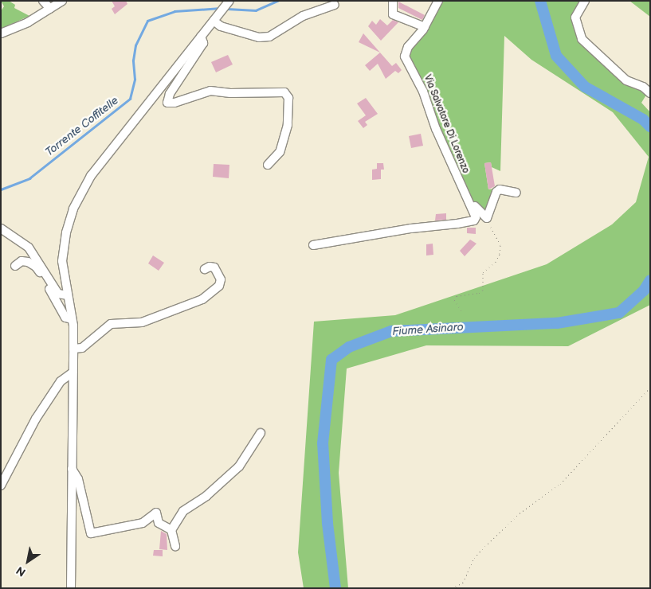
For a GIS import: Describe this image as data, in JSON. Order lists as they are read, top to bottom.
{
  "streets": {
    "street": ["Via Salvatore Di Lorenzo"]
  },
  "water": ["Torrente Coffitelle", "Fiume Asinaro"],
  "north": "bottom left"
}
